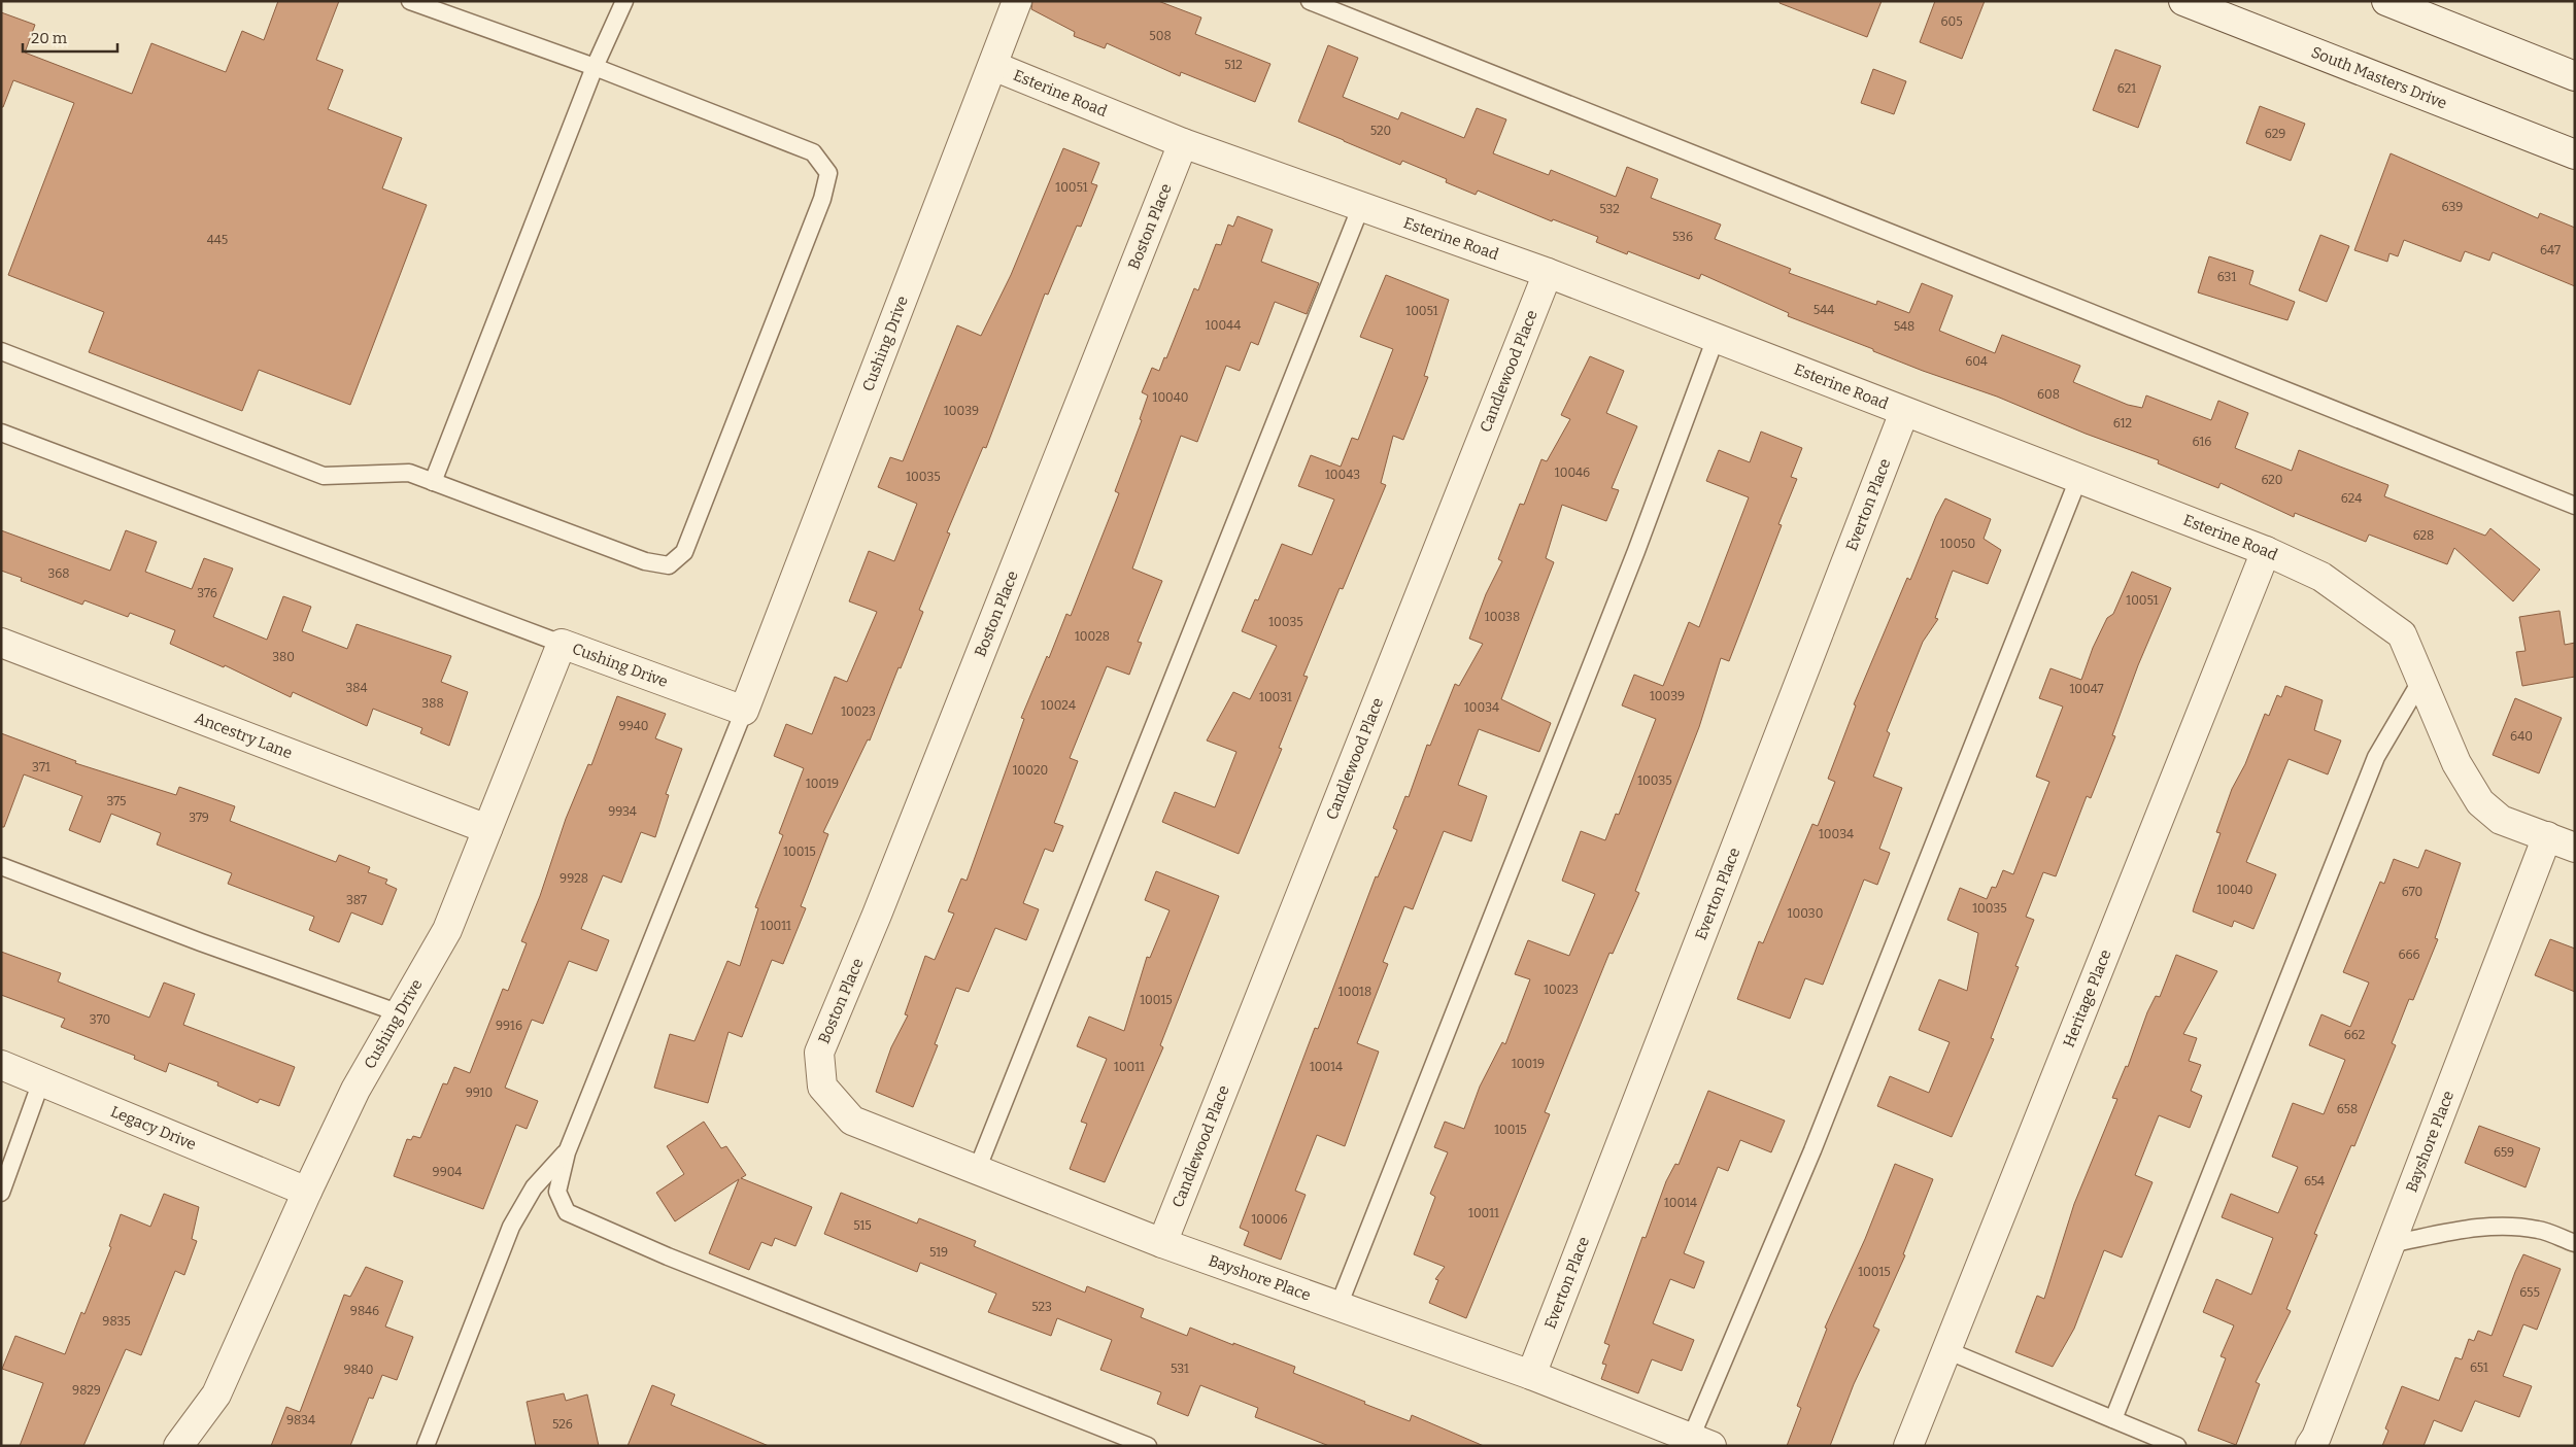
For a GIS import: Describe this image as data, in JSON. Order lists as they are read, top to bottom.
{
  "streets": {
    "street": [
      "South Masters Drive",
      "Esterine Road",
      "Boston Place",
      "Cushing Drive",
      "Candlewood Place",
      "Everton Place",
      "Ancestry Lane",
      "Heritage Place",
      "Legacy Drive",
      "Bayshore Place"
    ]
  },
  "crossings": [
    ["Esterine Road", "Boston Place"],
    ["Esterine Road", "Cushing Drive"],
    ["Esterine Road", "Candlewood Place"],
    ["Esterine Road", "Everton Place"],
    ["Esterine Road", "Heritage Place"],
    ["Esterine Road", "Bayshore Place"],
    ["Boston Place", "Bayshore Place"],
    ["Cushing Drive", "Ancestry Lane"],
    ["Cushing Drive", "Legacy Drive"],
    ["Candlewood Place", "Bayshore Place"],
    ["Everton Place", "Bayshore Place"]
  ],
  "house_numbers": [
    "605",
    "508",
    "512",
    "621",
    "520",
    "629",
    "10051",
    "639",
    "532",
    "536",
    "445",
    "647",
    "631",
    "544",
    "10051",
    "10044",
    "548",
    "604",
    "608",
    "10040",
    "10039",
    "612",
    "616",
    "10046",
    "10043",
    "10035",
    "620",
    "624",
    "628",
    "10050",
    "368",
    "376",
    "10051",
    "10038",
    "10035",
    "10028",
    "380",
    "384",
    "10047",
    "10039",
    "10031",
    "388",
    "10024",
    "10034",
    "10023",
    "9940",
    "640",
    "371",
    "10020",
    "10035",
    "10019",
    "375",
    "9934",
    "379",
    "10034",
    "10015",
    "9928",
    "10040",
    "670",
    "387",
    "10035",
    "10030",
    "10011",
    "666",
    "10023",
    "10018",
    "10015",
    "370",
    "9916",
    "662",
    "10019",
    "10011",
    "10014",
    "9910",
    "658",
    "10015",
    "659",
    "9904",
    "654",
    "10014",
    "10011",
    "10006",
    "515",
    "519",
    "10015",
    "655",
    "523",
    "9846",
    "9835",
    "651",
    "531",
    "9840",
    "9829",
    "9834",
    "526"
  ],
  "scale_bar": "20 m"
}
